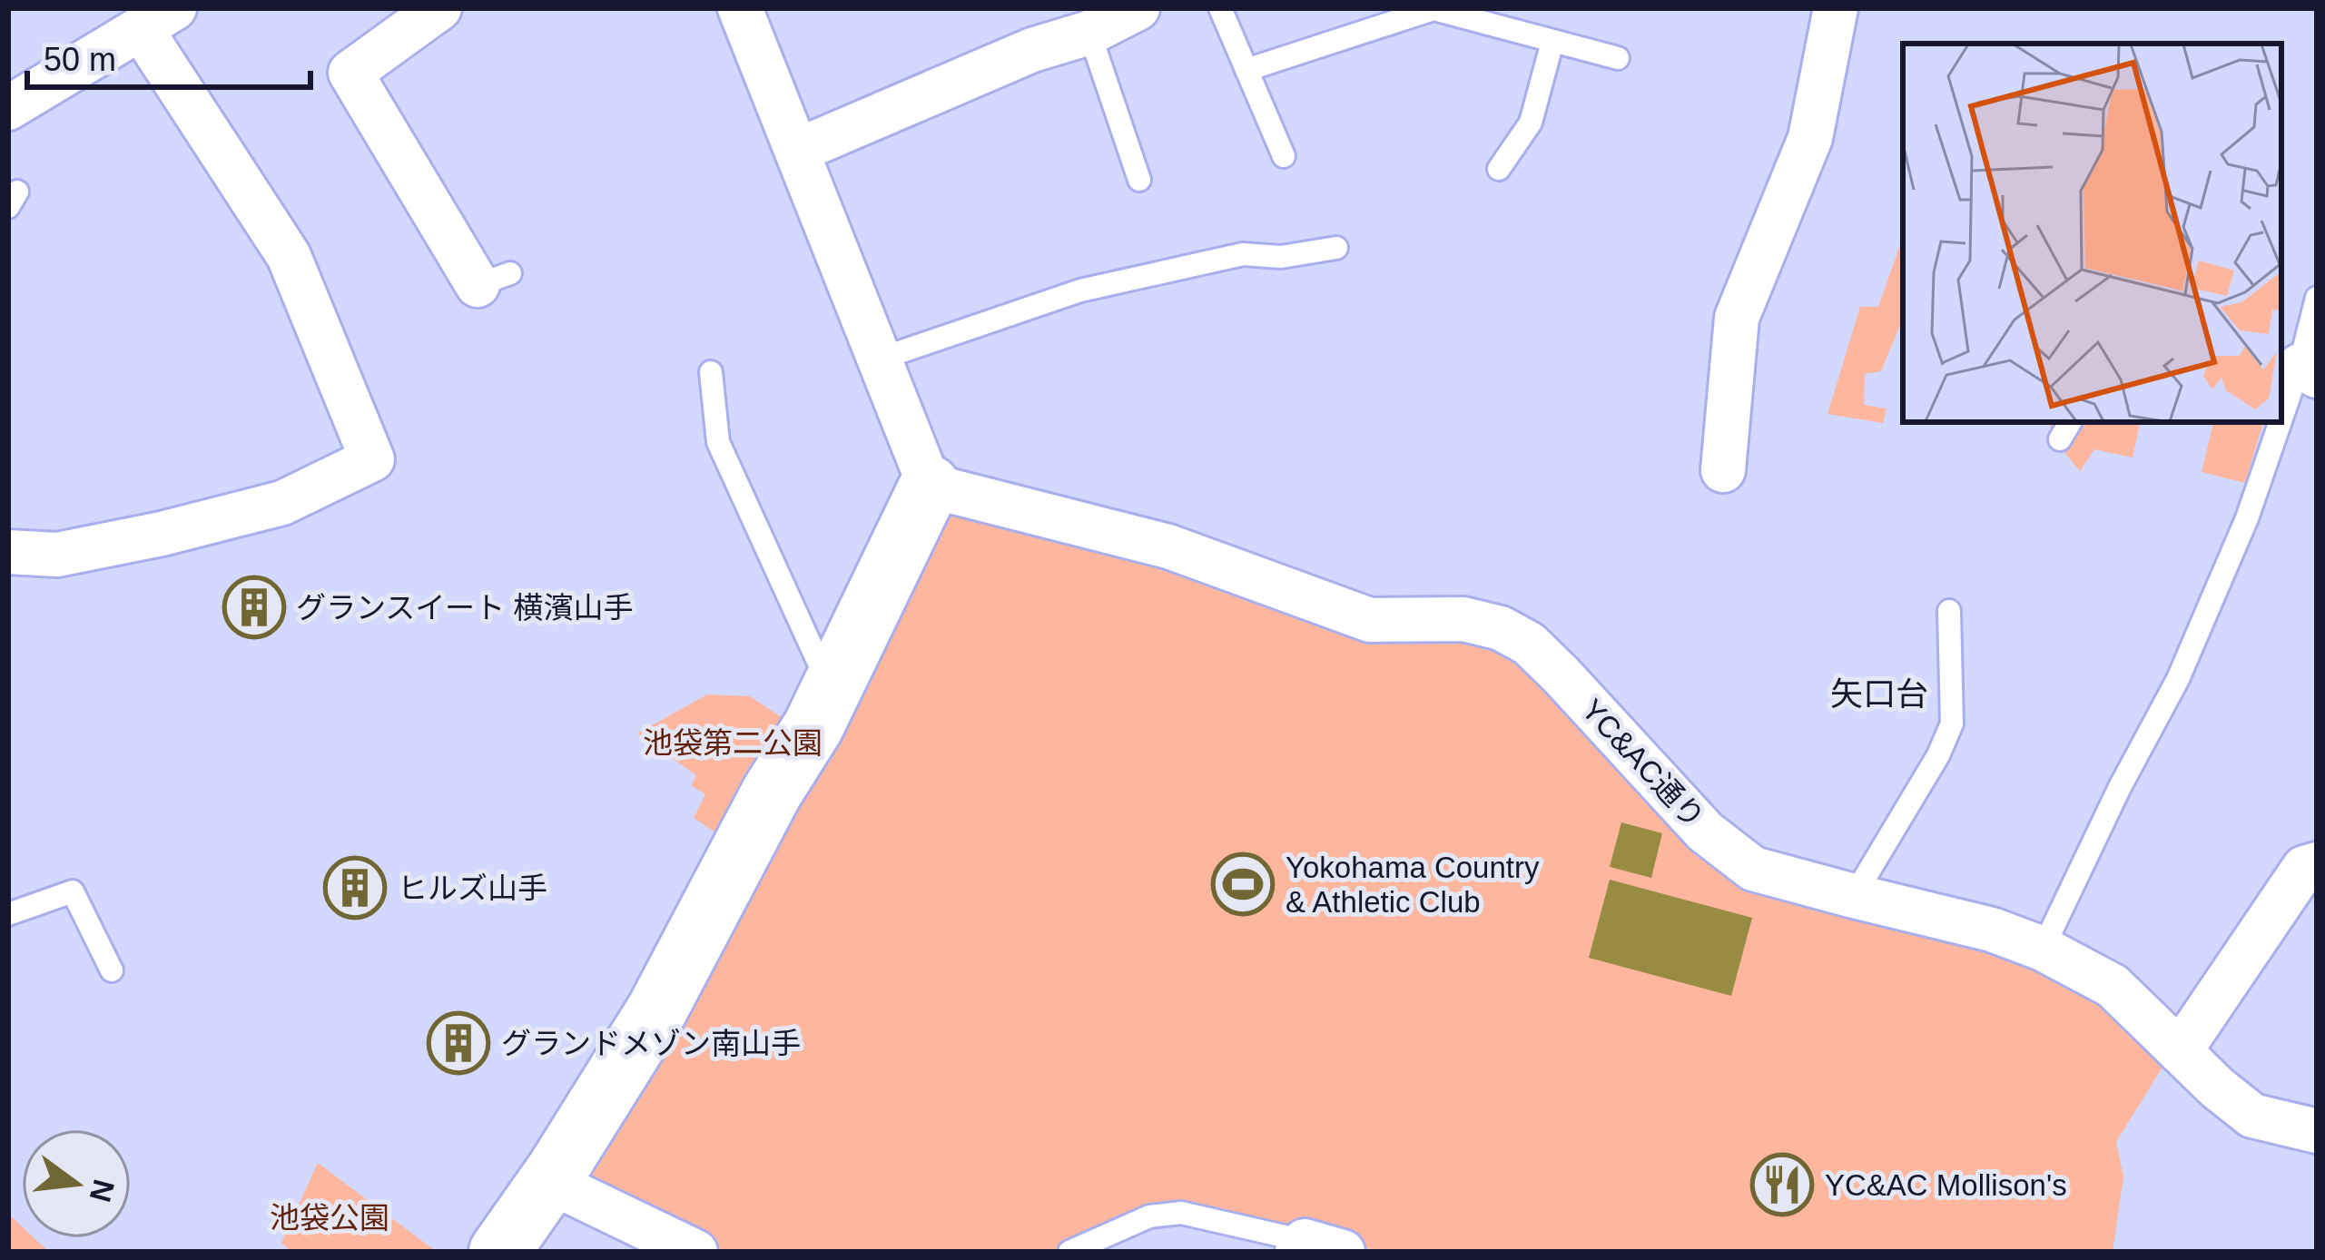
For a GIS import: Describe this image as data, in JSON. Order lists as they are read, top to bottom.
{
  "streets": {
    "street": ["YC&AC通り"]
  },
  "districts": ["矢口台"],
  "parks": ["池袋第二公園", "池袋公園"],
  "places": {
    "building": ["グランスイート 横濱山手", "ヒルズ山手", "グランドメゾン南山手"],
    "sports": ["Yokohama Country & Athletic Club"],
    "restaurant": ["YC&AC Mollison's"]
  },
  "scale_bar": "50 m",
  "north": "right"
}
